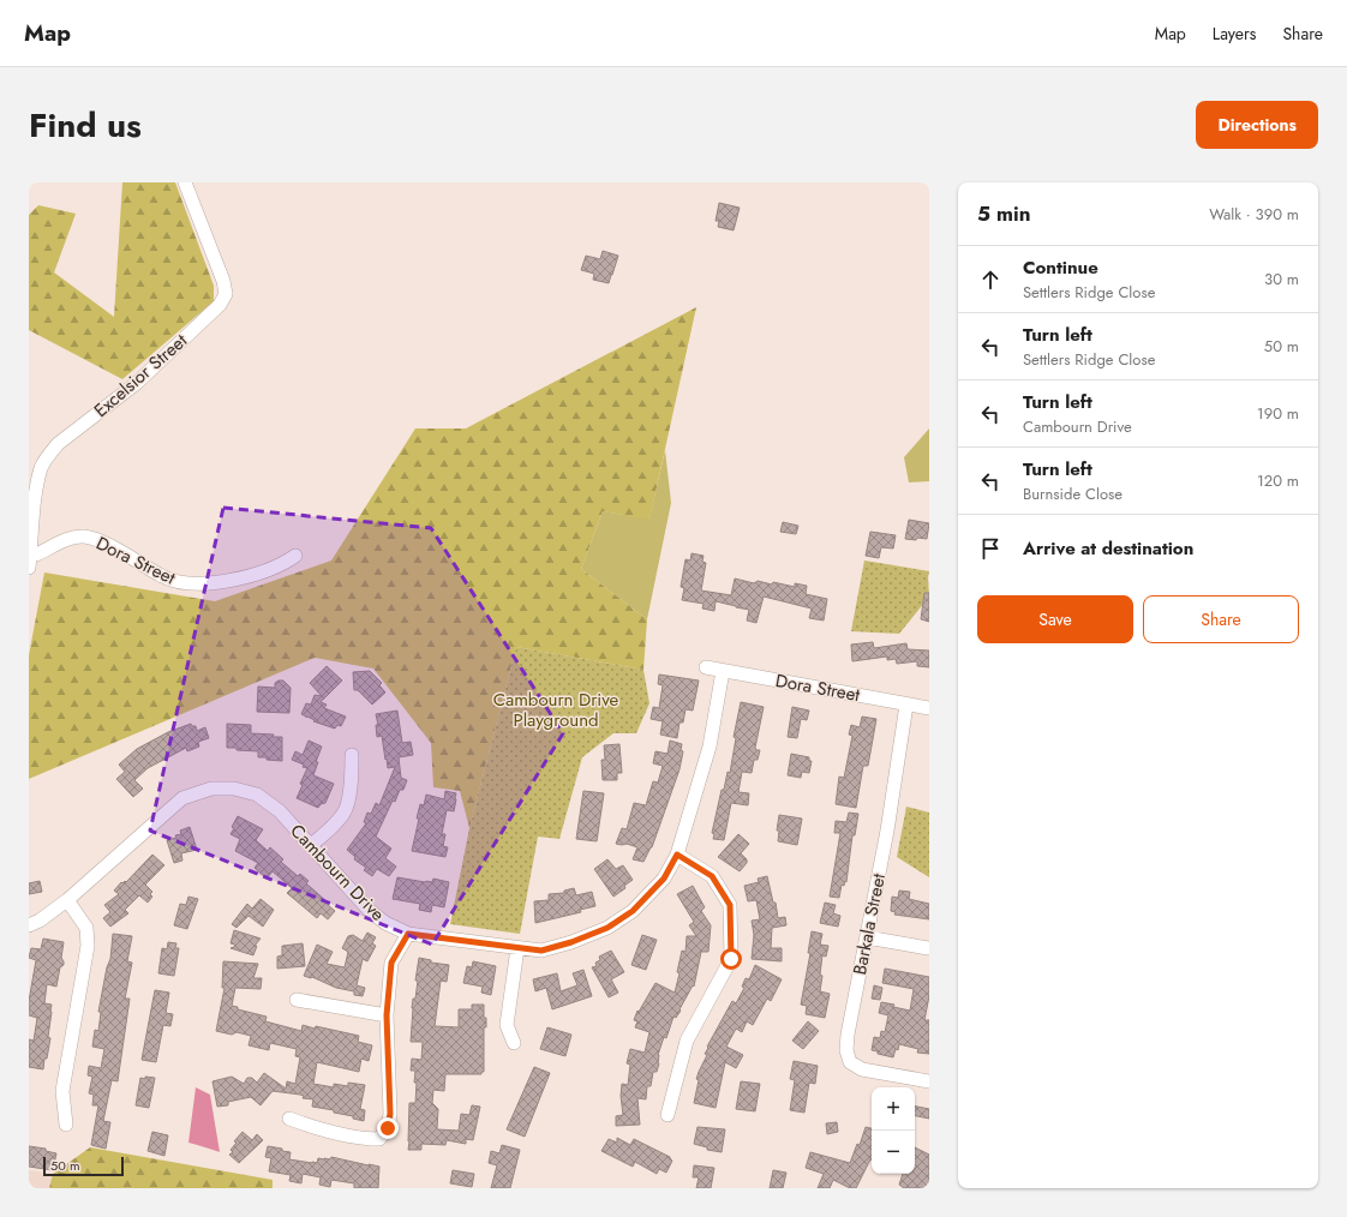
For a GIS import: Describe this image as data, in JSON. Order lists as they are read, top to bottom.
{
  "streets": {
    "street": [
      "Excelsior Street",
      "Dora Street",
      "Cambourn Drive",
      "Barkala Street"
    ]
  },
  "crossings": [
    ["Excelsior Street", "Dora Street"],
    ["Dora Street", "Cambourn Drive"],
    ["Dora Street", "Barkala Street"]
  ],
  "parks": ["Cambourn Drive Playground"],
  "scale_bar": "50 m",
  "page": {
    "header": "Map",
    "nav": ["Map", "Layers", "Share"],
    "title": "Find us",
    "buttons": [
      "Directions",
      ["Save", "Share"]
    ],
    "heading": ["5 min", "Walk · 390 m"],
    "list": [
      ["Continue", "Settlers Ridge Close", "30 m"],
      ["Turn left", "Settlers Ridge Close", "50 m"],
      ["Turn left", "Cambourn Drive", "190 m"],
      ["Turn left", "Burnside Close", "120 m"],
      "Arrive at destination"
    ],
    "map_buttons": ["+", "−"],
    "scale": "50 m"
  }
}
